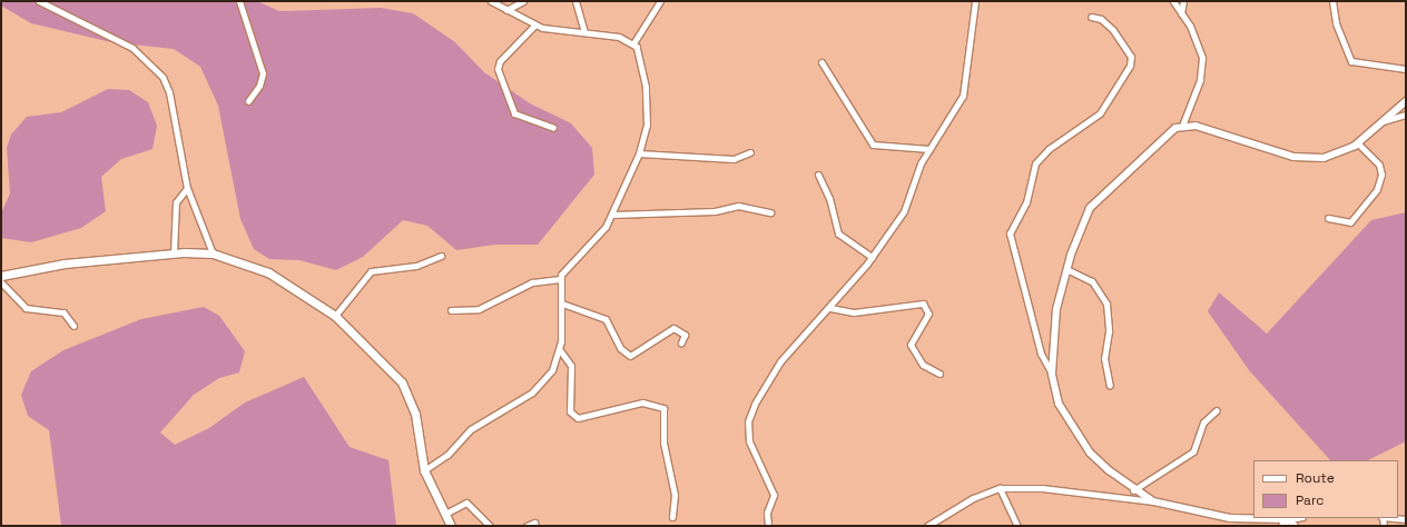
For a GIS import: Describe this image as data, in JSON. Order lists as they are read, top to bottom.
{
  "legend": ["Route", "Parc"]
}
